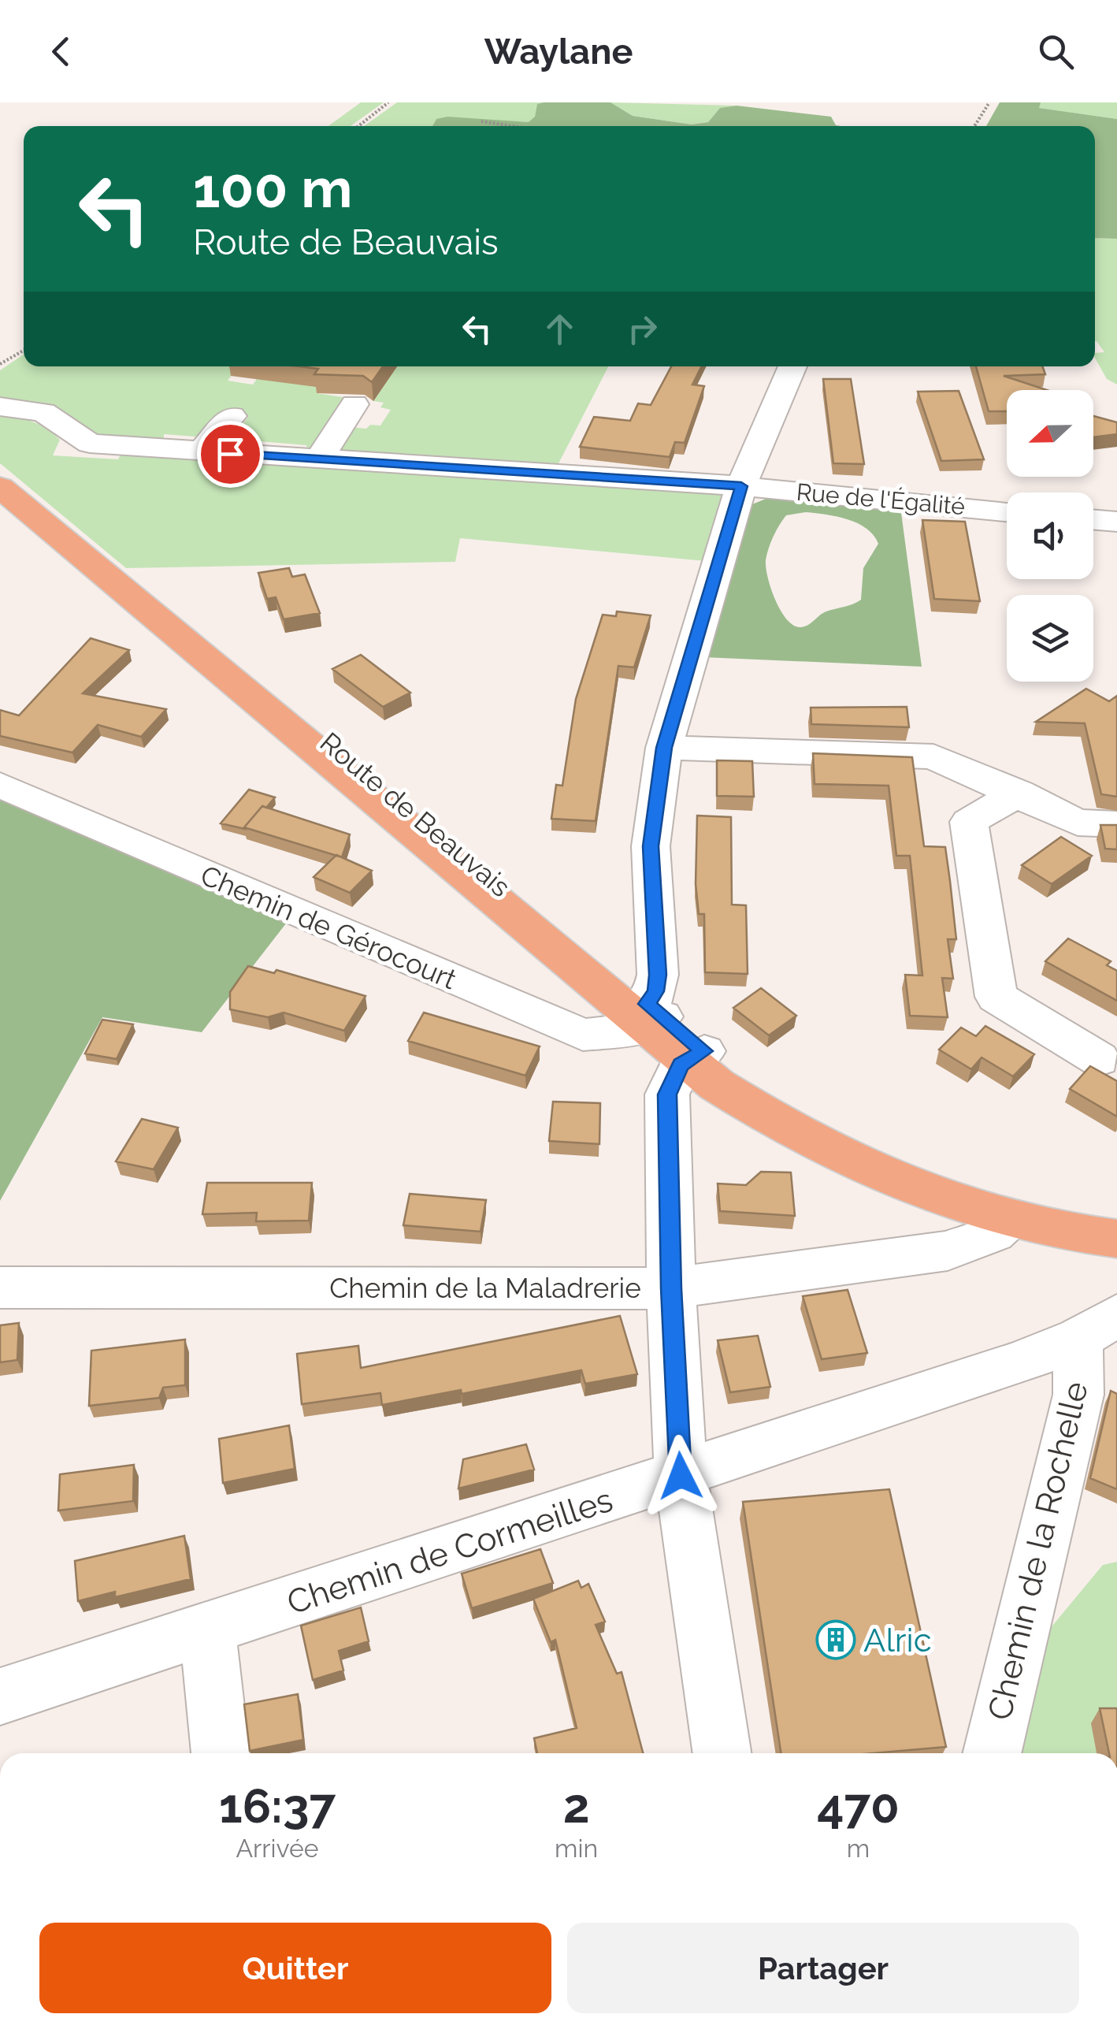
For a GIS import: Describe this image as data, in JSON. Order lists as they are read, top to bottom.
{
  "streets": {
    "main road": ["Route de Beauvais"],
    "street": [
      "Rue de l'Égalité",
      "Chemin de Gérocourt",
      "Chemin de la Maladrerie",
      "Chemin de Cormeilles",
      "Chemin de la Rochelle"
    ]
  },
  "crossings": [
    ["Route de Beauvais", "Chemin de Gérocourt"],
    ["Route de Beauvais", "Chemin de la Maladrerie"],
    ["Chemin de Cormeilles", "Chemin de la Rochelle"]
  ],
  "places": {
    "building": ["Alric"]
  },
  "north": "left",
  "page": {
    "header": "Waylane",
    "turn": ["100 m", "Route de Beauvais"],
    "eta": [
      "16:37",
      "Arrivée",
      "2",
      "min",
      "470",
      "m"
    ],
    "buttons": ["Quitter", "Partager"]
  }
}
